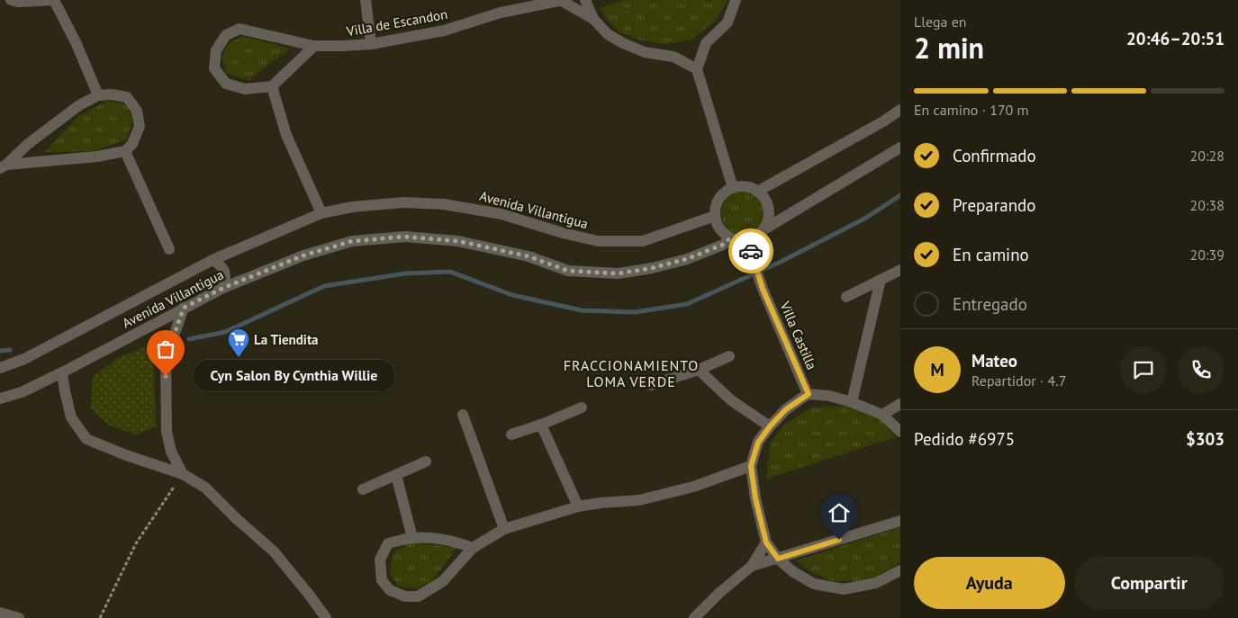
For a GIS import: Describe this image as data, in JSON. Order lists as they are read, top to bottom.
{
  "streets": {
    "street": ["Villa de Escandon", "Avenida Villantigua", "Villa Castilla"]
  },
  "crossings": [
    ["Avenida Villantigua", "Villa Castilla"]
  ],
  "districts": ["FRACCIONAMIENTO LOMA VERDE"],
  "places": {
    "supermarket": ["La Tiendita"],
    "other": ["Cyn Salon By Cynthia Willie"]
  },
  "page": {
    "heading": ["2 min", "Llega en", "20:46–20:51"],
    "panel": [
      "Mateo",
      "Repartidor · 4.7",
      "Pedido #6975",
      "$303"
    ],
    "bar": "En camino · 170 m",
    "list": [
      ["Confirmado", "20:28"],
      ["Preparando", "20:38"],
      ["En camino", "20:39"],
      "Entregado"
    ],
    "round": "M",
    "bubble": "Cyn Salon By Cynthia Willie",
    "buttons": ["Ayuda", "Compartir"]
  }
}
